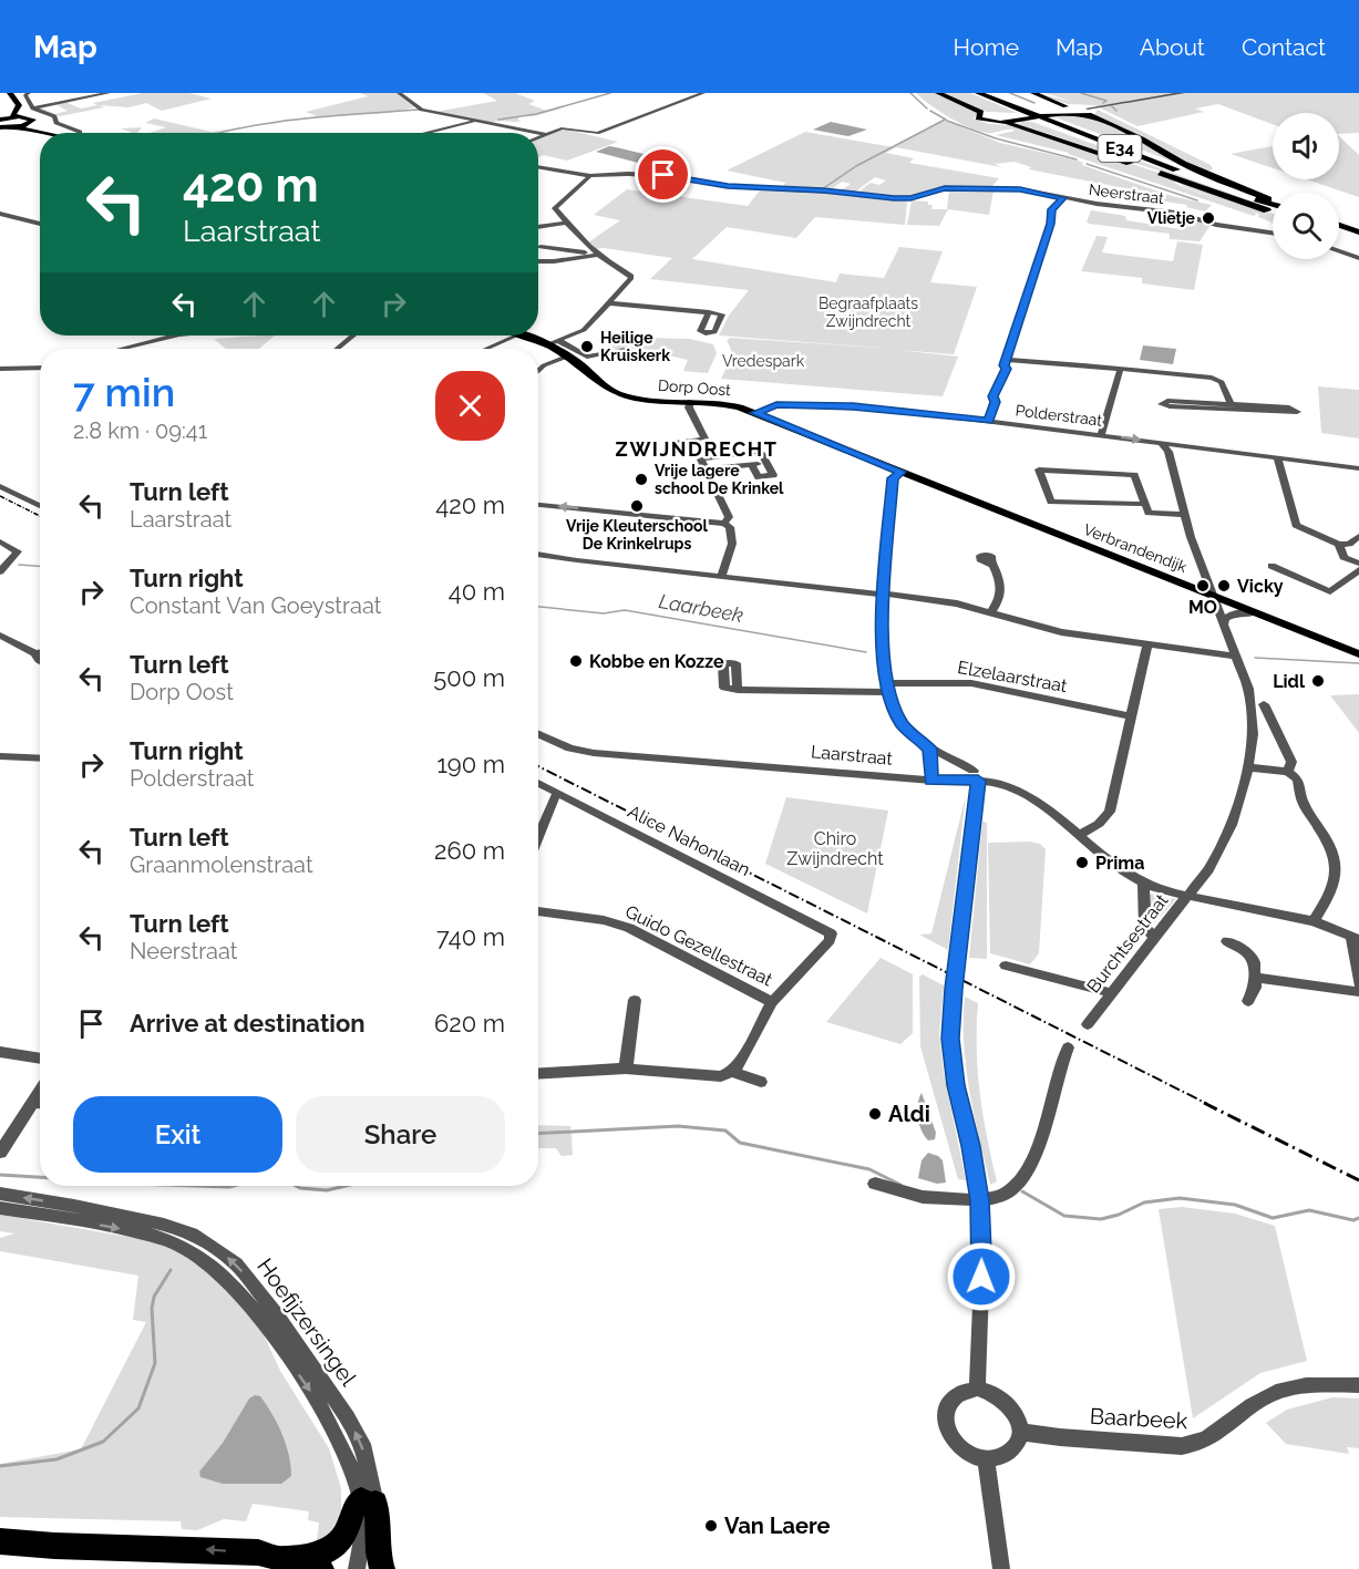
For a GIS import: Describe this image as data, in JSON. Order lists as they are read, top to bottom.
{
  "streets": {
    "highway": ["E34"],
    "main road": ["Dorp Oost", "Verbrandendijk"],
    "street": [
      "Neerstraat",
      "Polderstraat",
      "Elzelaarstraat",
      "Laarstraat",
      "Alice Nahonlaan",
      "Burchtsestraat",
      "Guido Gezellestraat",
      "Hoefijzersingel",
      "Baarbeek"
    ]
  },
  "crossings": [
    ["Dorp Oost", "Polderstraat"],
    ["Dorp Oost", "Verbrandendijk"],
    ["Laarstraat", "Burchtsestraat"],
    ["Alice Nahonlaan", "Guido Gezellestraat"]
  ],
  "districts": ["ZWIJNDRECHT"],
  "water": ["Laarbeek"],
  "parks": ["Begraafplaats Zwijndrecht", "Vredespark", "Chiro Zwijndrecht"],
  "places": [
    "Vlietje",
    "Heilige Kruiskerk",
    "Vrije lagere school De Krinkel",
    "Vrije Kleuterschool De Krinkelrups",
    "MO",
    "Vicky",
    "Kobbe en Kozze",
    "Lidl",
    "Prima",
    "Aldi",
    "Van Laere"
  ],
  "page": {
    "header": "Map",
    "nav": [
      "Home",
      "Map",
      "About",
      "Contact"
    ],
    "turn": ["420 m", "Laarstraat"],
    "heading": ["7 min", "2.8 km · 09:41"],
    "list": [
      {
        "name": "Turn left",
        "note": "Laarstraat",
        "value": "420 m"
      },
      {
        "name": "Turn right",
        "note": "Constant Van Goeystraat",
        "value": "40 m"
      },
      {
        "name": "Turn left",
        "note": "Dorp Oost",
        "value": "500 m"
      },
      {
        "name": "Turn right",
        "note": "Polderstraat",
        "value": "190 m"
      },
      {
        "name": "Turn left",
        "note": "Graanmolenstraat",
        "value": "260 m"
      },
      {
        "name": "Turn left",
        "note": "Neerstraat",
        "value": "740 m"
      },
      {
        "name": "Arrive at destination",
        "value": "620 m"
      }
    ],
    "buttons": ["Exit", "Share"]
  }
}
